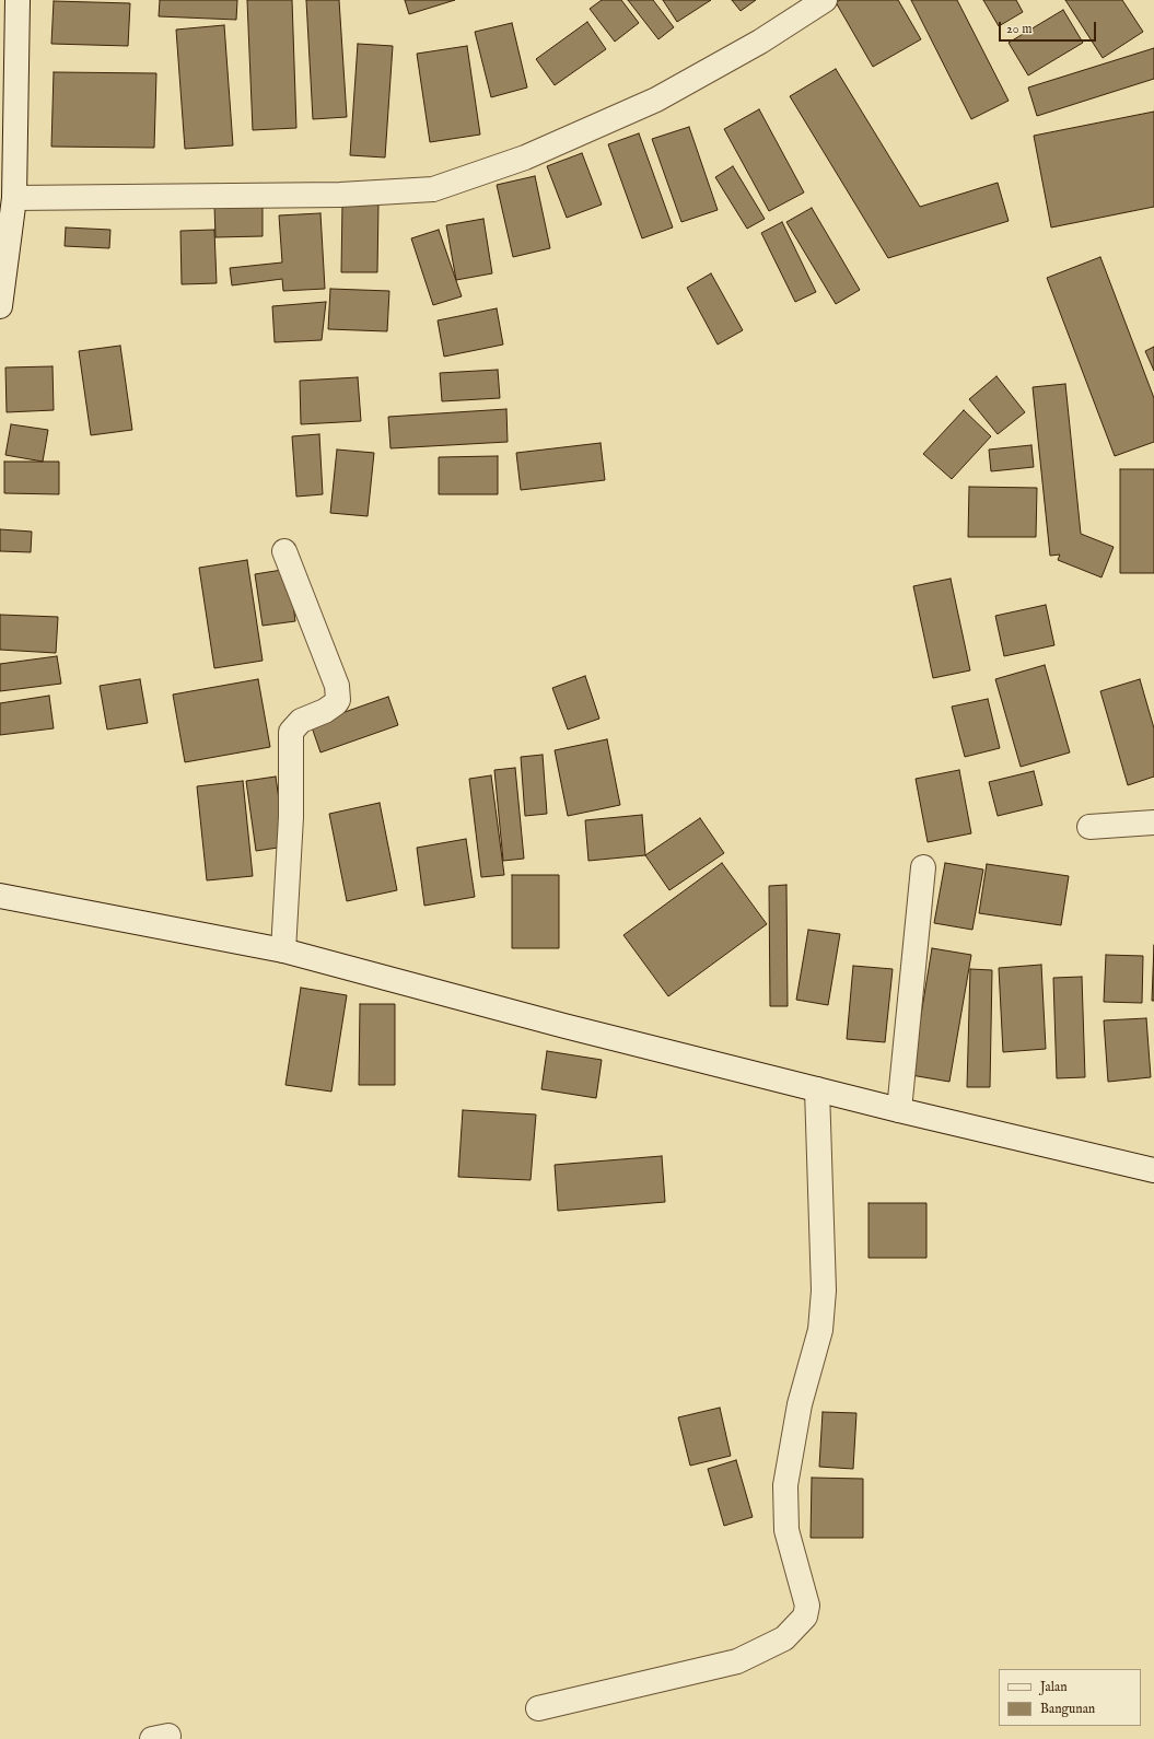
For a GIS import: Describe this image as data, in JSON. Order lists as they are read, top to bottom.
{
  "legend": ["Jalan", "Bangunan"],
  "scale_bar": "20 m"
}
